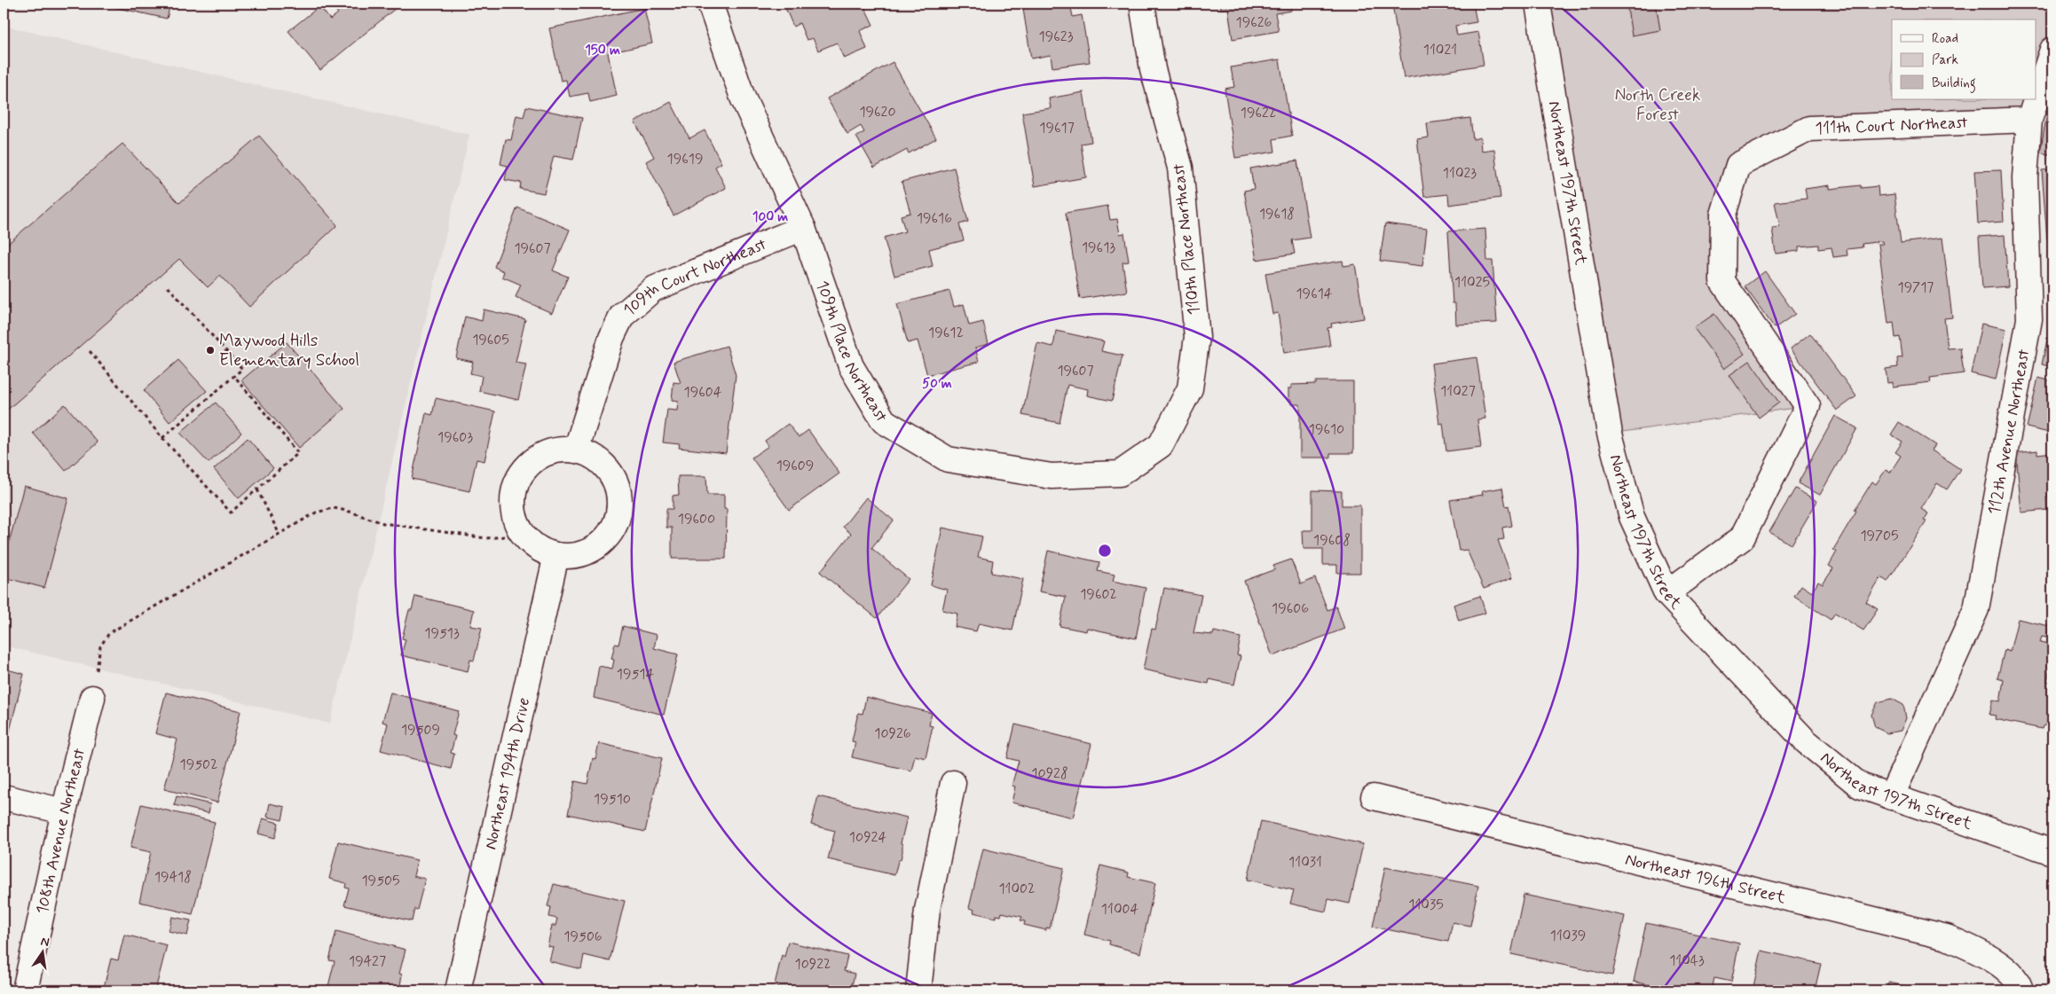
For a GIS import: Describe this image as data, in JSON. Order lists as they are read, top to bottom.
{
  "streets": {
    "street": [
      "111th Court Northeast",
      "Northeast 197th Street",
      "110th Place Northeast",
      "109th Court Northeast",
      "109th Place Northeast",
      "112th Avenue Northeast",
      "Northeast 194th Drive",
      "108th Avenue Northeast",
      "Northeast 196th Street"
    ]
  },
  "crossings": [
    ["111th Court Northeast", "Northeast 197th Street"],
    ["111th Court Northeast", "112th Avenue Northeast"],
    ["Northeast 197th Street", "112th Avenue Northeast"],
    ["110th Place Northeast", "109th Place Northeast"],
    ["109th Court Northeast", "109th Place Northeast"],
    ["109th Court Northeast", "Northeast 194th Drive"]
  ],
  "parks": ["North Creek Forest"],
  "places": ["Maywood Hills Elementary School"],
  "house_numbers": [
    "19626",
    "19623",
    "11021",
    "19620",
    "19622",
    "19617",
    "19619",
    "11023",
    "19618",
    "19616",
    "19613",
    "19607",
    "11025",
    "19717",
    "19614",
    "19612",
    "19605",
    "19607",
    "11027",
    "19604",
    "19610",
    "19603",
    "19609",
    "19600",
    "19705",
    "19608",
    "19602",
    "19606",
    "19513",
    "19514",
    "19509",
    "10926",
    "19502",
    "10928",
    "19510",
    "10924",
    "11031",
    "19418",
    "19505",
    "11002",
    "11035",
    "11004",
    "11039",
    "19506",
    "11043",
    "19427",
    "10922"
  ],
  "legend": ["Road", "Park", "Building"],
  "north": "top",
  "rings": ["150 m", "100 m", "50 m"]
}
